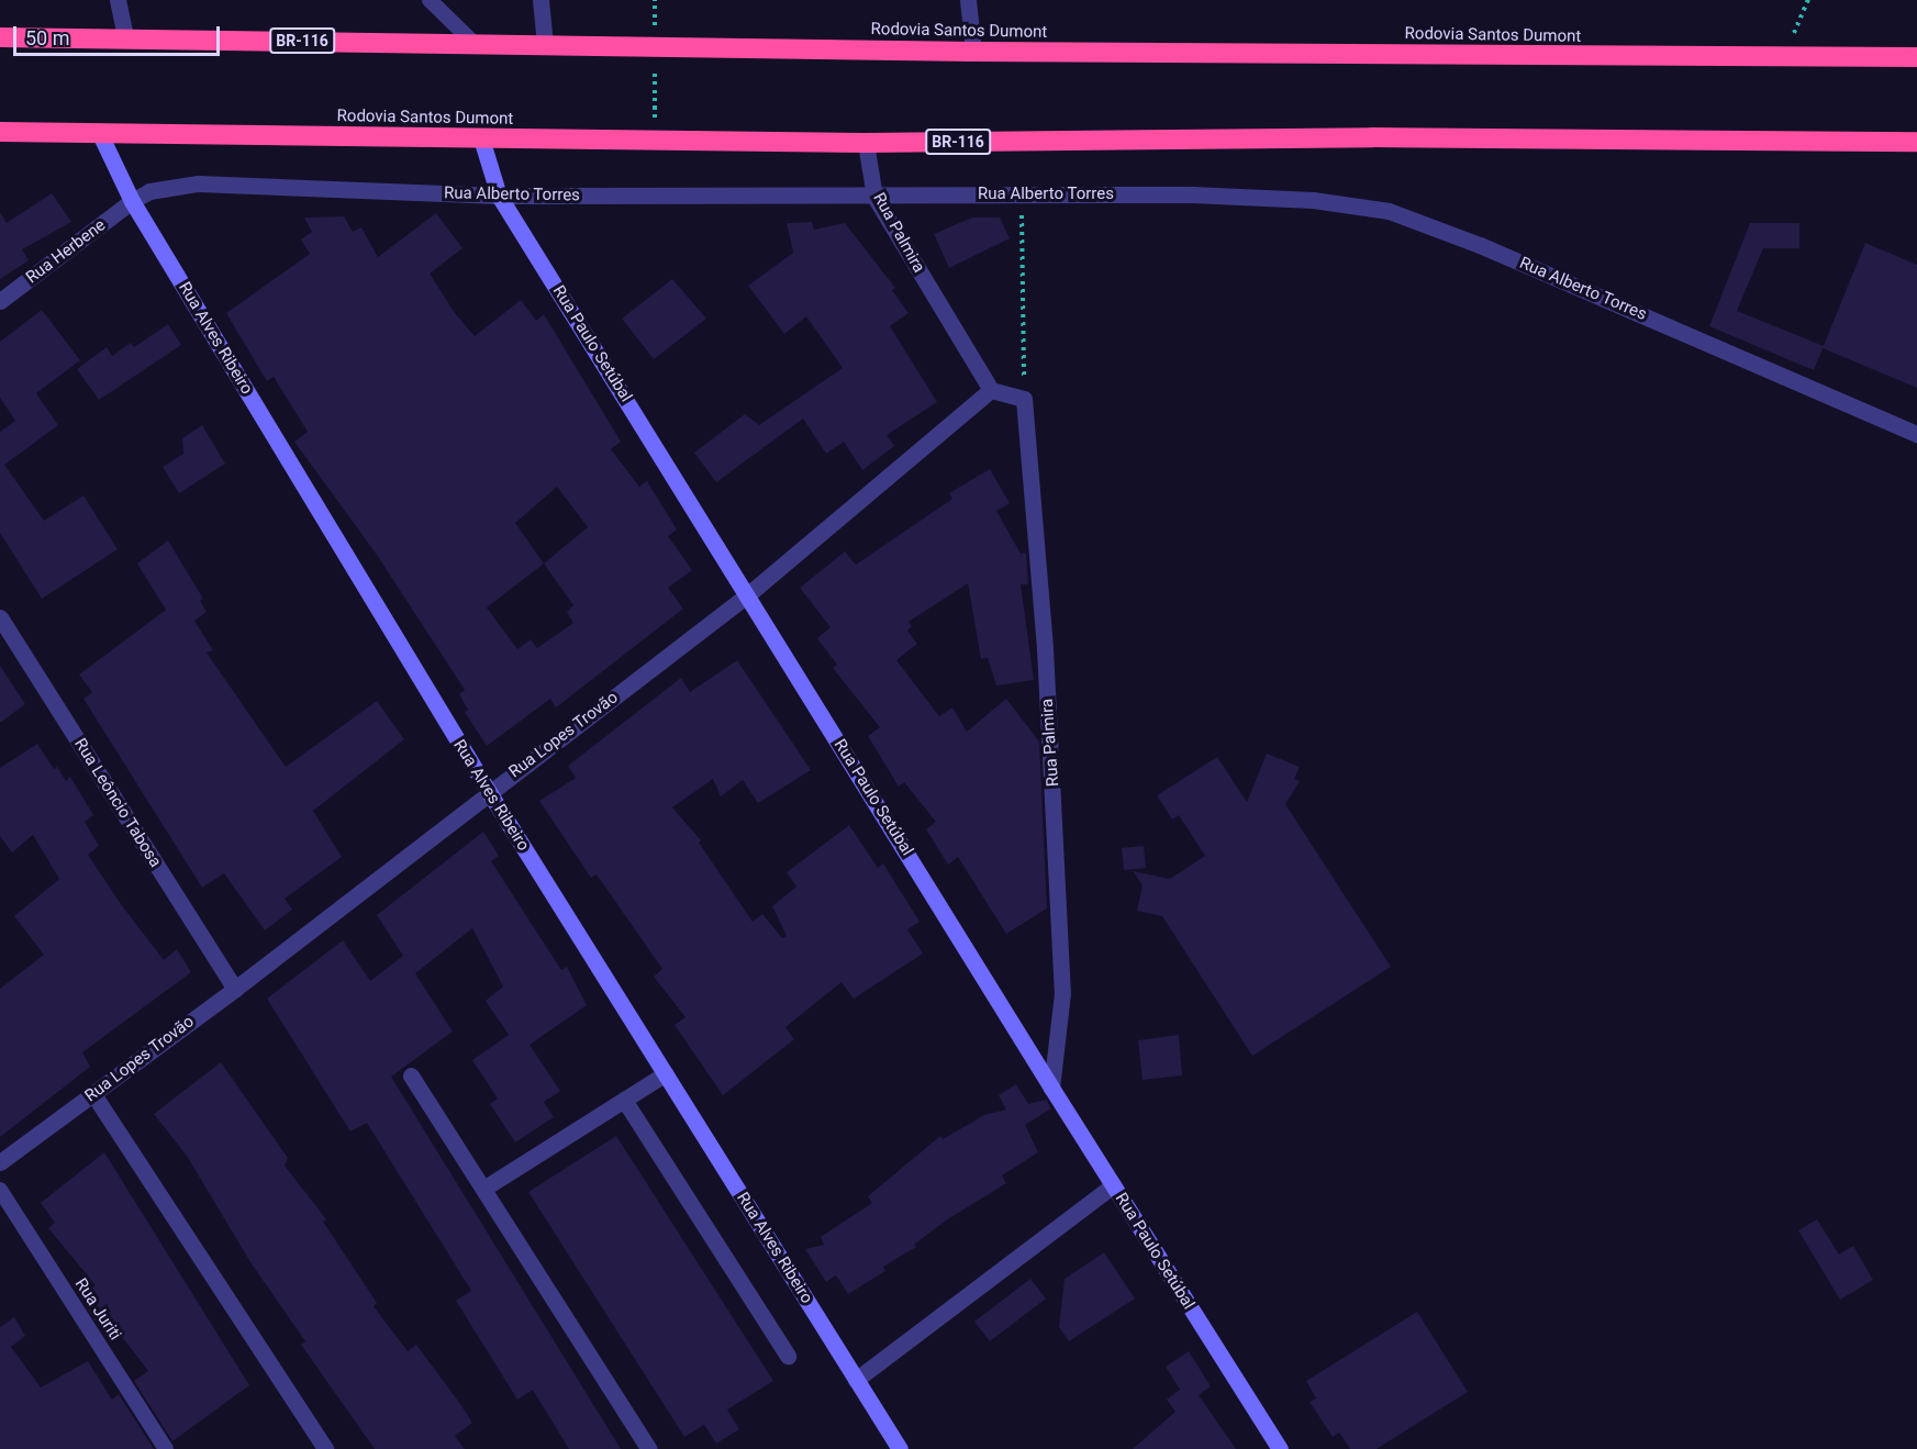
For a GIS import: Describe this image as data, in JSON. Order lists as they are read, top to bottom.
{
  "streets": {
    "highway": ["Rodovia Santos Dumont", "BR-116"],
    "street": [
      "Rua Alberto Torres",
      "Rua Palmira",
      "Rua Herbene",
      "Rua Alves Ribeiro",
      "Rua Paulo Setúbal",
      "Rua Lopes Trovão",
      "Rua Leôncio Tabosa"
    ],
    "lane": ["Rua Juriti"]
  },
  "crossings": [
    ["Rodovia Santos Dumont", "Rua Palmira"],
    ["Rodovia Santos Dumont", "Rua Alves Ribeiro"],
    ["Rodovia Santos Dumont", "Rua Paulo Setúbal"],
    ["Rua Alberto Torres", "Rua Palmira"],
    ["Rua Alberto Torres", "Rua Herbene"],
    ["Rua Alberto Torres", "Rua Alves Ribeiro"],
    ["Rua Alberto Torres", "Rua Paulo Setúbal"],
    ["Rua Palmira", "Rua Paulo Setúbal"],
    ["Rua Palmira", "Rua Lopes Trovão"],
    ["Rua Herbene", "Rua Alves Ribeiro"],
    ["Rua Alves Ribeiro", "Rua Lopes Trovão"],
    ["Rua Paulo Setúbal", "Rua Lopes Trovão"],
    ["Rua Lopes Trovão", "Rua Leôncio Tabosa"]
  ],
  "scale_bar": "50 m"
}
